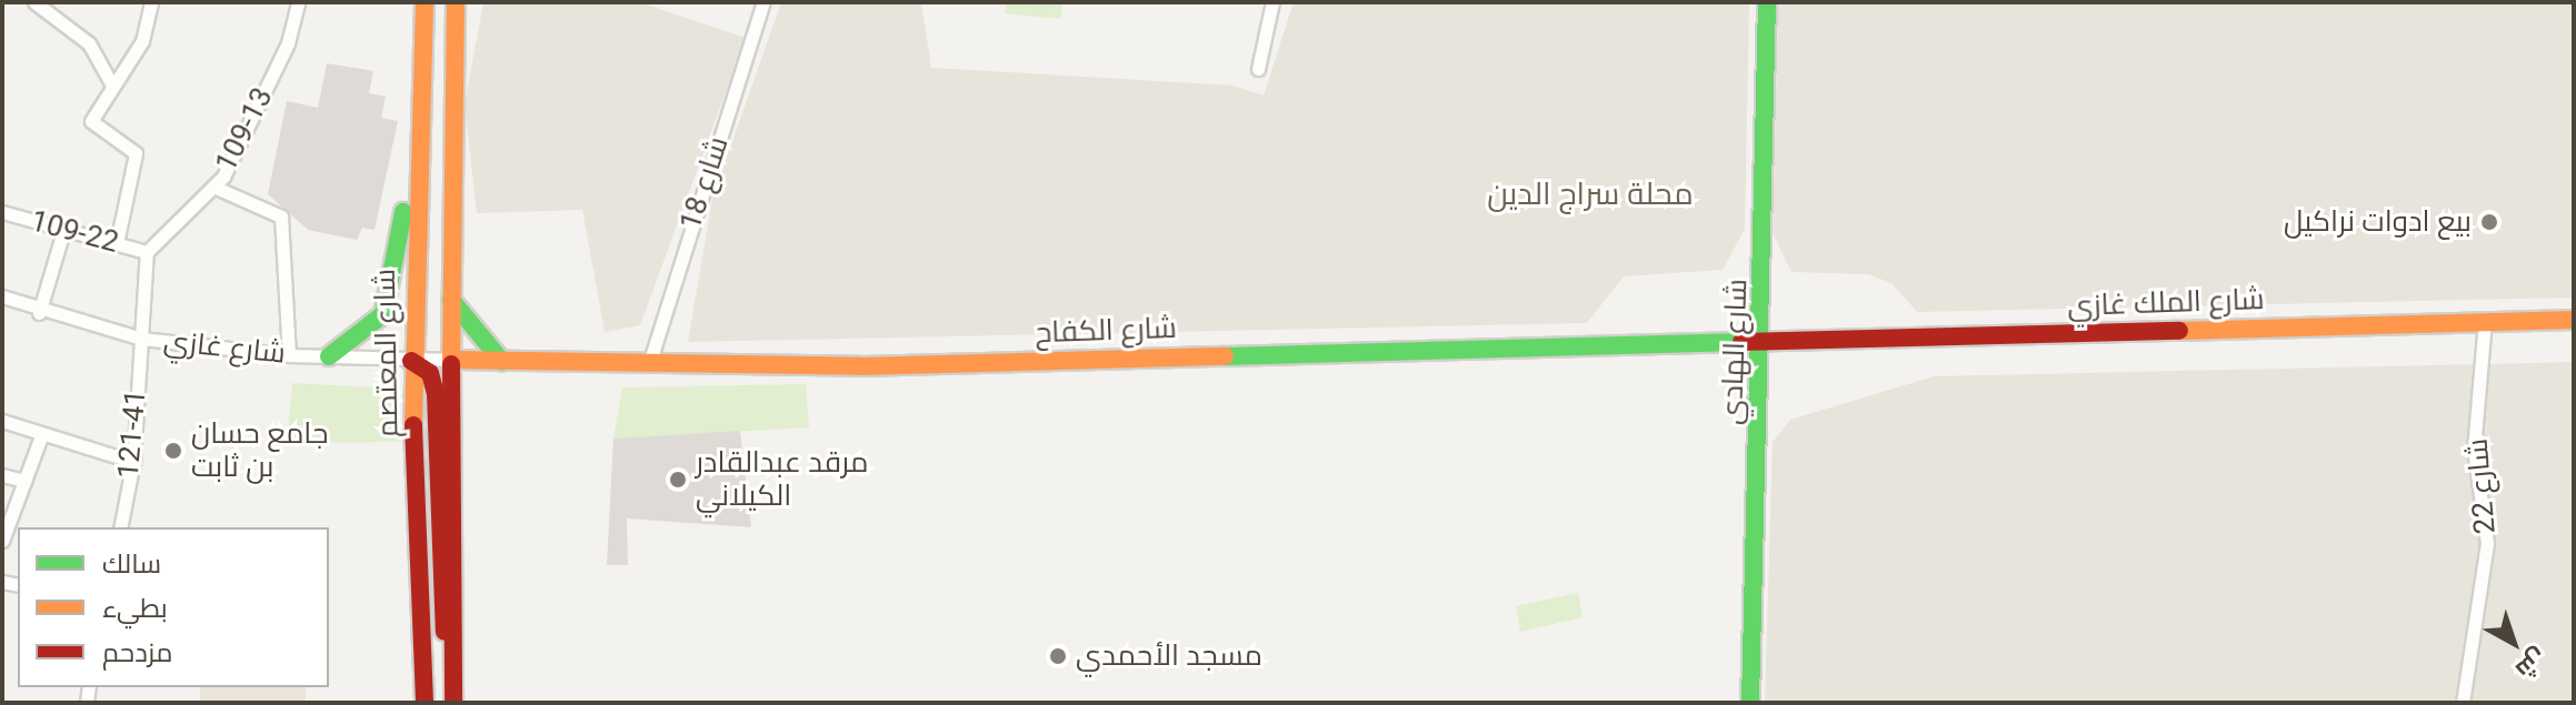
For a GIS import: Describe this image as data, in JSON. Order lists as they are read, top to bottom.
{
  "streets": {
    "street": [
      "109-13",
      "شارع 18",
      "109-22",
      "شارع الملك غازي",
      "شارع الكفاح",
      "شارع غازي",
      "شارع الهادي",
      "شارع المعتصم",
      "121-41",
      "شارع 22"
    ]
  },
  "crossings": [
    ["109-13", "109-22"],
    ["شارع 18", "شارع الكفاح"],
    ["شارع الملك غازي", "شارع الكفاح"],
    ["شارع الملك غازي", "شارع الهادي"],
    ["شارع الملك غازي", "شارع 22"],
    ["شارع الكفاح", "شارع غازي"],
    ["شارع الكفاح", "شارع الهادي"],
    ["شارع غازي", "شارع المعتصم"],
    ["شارع غازي", "121-41"]
  ],
  "districts": ["محلة سراج الدين"],
  "places": [
    "بيع ادوات نراكيل",
    "جامع حسان بن ثابت",
    "مرقد عبدالقادر الكيلاني",
    "مسجد الأحمدي"
  ],
  "legend": ["سالك", "بطيء", "مزدحم"],
  "north": "bottom right"
}
